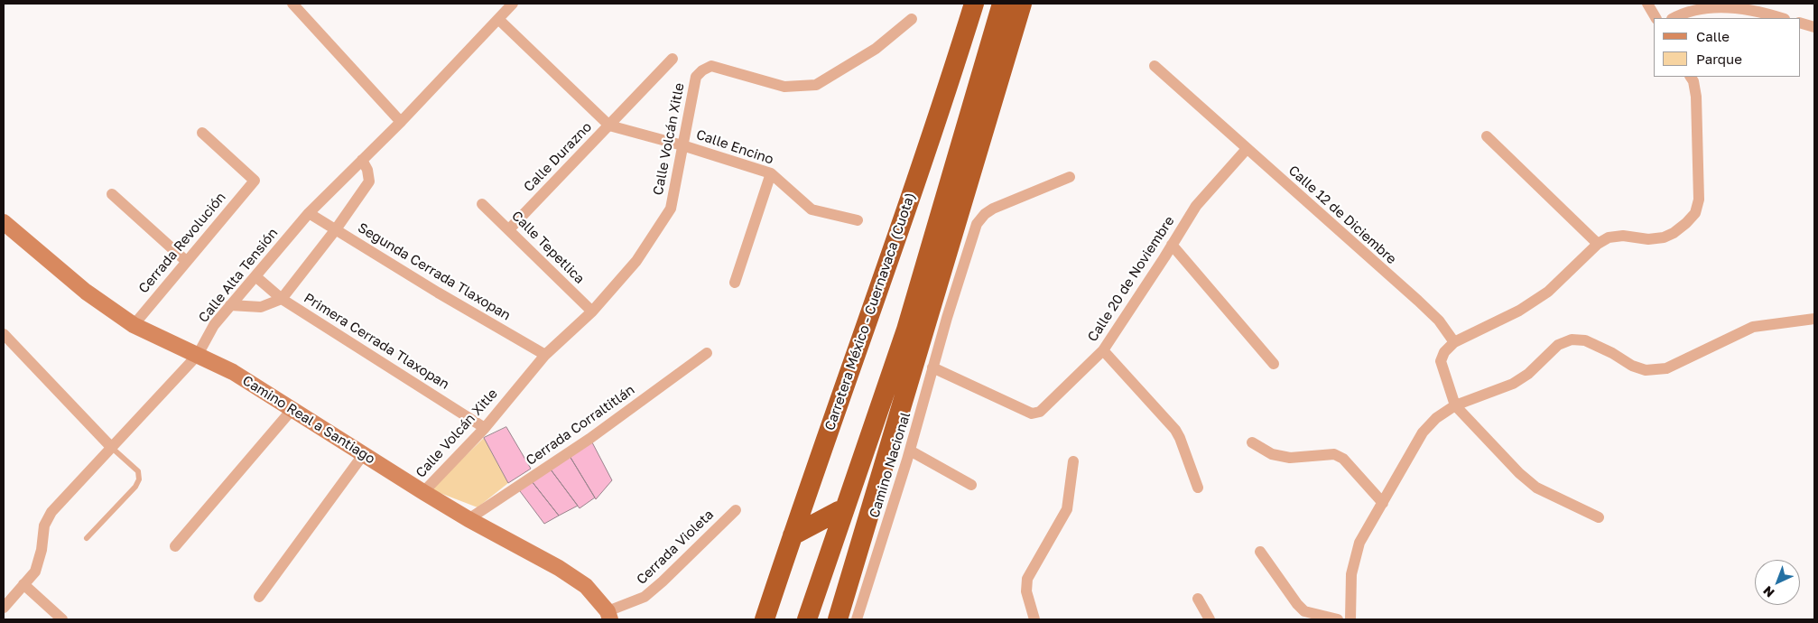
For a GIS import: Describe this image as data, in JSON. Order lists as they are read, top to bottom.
{
  "streets": {
    "highway": ["Carretera México - Cuernavaca (Cuota)"],
    "street": [
      "Calle Volcán Xitle",
      "Calle Encino",
      "Calle Durazno",
      "Calle 12 de Diciembre",
      "Cerrada Revolución",
      "Calle Tepetlica",
      "Segunda Cerrada Tlaxopan",
      "Calle Alta Tensión",
      "Calle 20 de Noviembre",
      "Primera Cerrada Tlaxopan",
      "Camino Real a Santiago",
      "Cerrada Corraltitlán",
      "Camino Nacional",
      "Cerrada Violeta"
    ]
  },
  "crossings": [
    ["Calle Volcán Xitle", "Calle Encino"],
    ["Calle Volcán Xitle", "Calle Tepetlica"],
    ["Calle Volcán Xitle", "Segunda Cerrada Tlaxopan"],
    ["Calle Volcán Xitle", "Primera Cerrada Tlaxopan"],
    ["Calle Volcán Xitle", "Camino Real a Santiago"],
    ["Calle Encino", "Calle Durazno"],
    ["Calle Encino", "Calle Alta Tensión"],
    ["Calle Durazno", "Calle Tepetlica"],
    ["Calle 12 de Diciembre", "Calle 20 de Noviembre"],
    ["Cerrada Revolución", "Camino Real a Santiago"],
    ["Segunda Cerrada Tlaxopan", "Calle Alta Tensión"],
    ["Calle Alta Tensión", "Primera Cerrada Tlaxopan"],
    ["Calle Alta Tensión", "Camino Real a Santiago"],
    ["Calle 20 de Noviembre", "Camino Nacional"],
    ["Camino Real a Santiago", "Cerrada Corraltitlán"],
    ["Camino Real a Santiago", "Cerrada Violeta"]
  ],
  "legend": ["Calle", "Parque"],
  "north": "bottom left"
}
